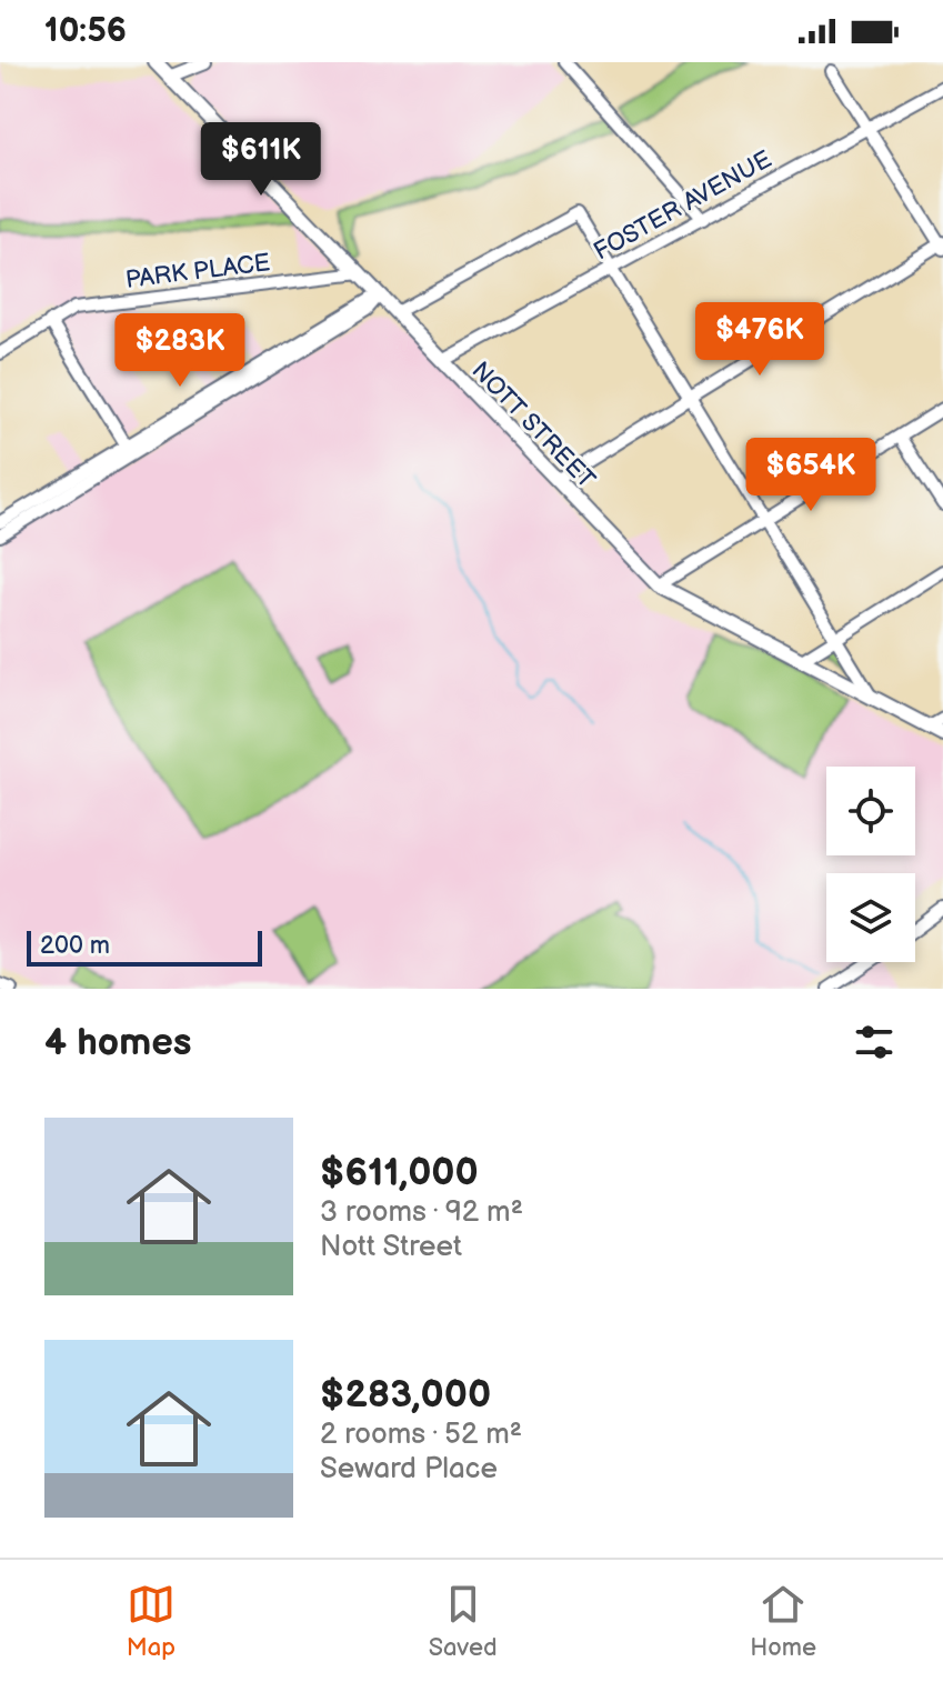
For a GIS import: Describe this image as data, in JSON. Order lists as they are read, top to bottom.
{
  "streets": {
    "main road": ["NOTT STREET"],
    "street": ["FOSTER AVENUE", "PARK PLACE"]
  },
  "crossings": [
    ["FOSTER AVENUE", "NOTT STREET"],
    ["PARK PLACE", "NOTT STREET"]
  ],
  "scale_bar": "200 m",
  "page": {
    "status": "10:56",
    "price": [
      "$611K",
      "$476K",
      "$283K",
      "$654K"
    ],
    "scale": "200 m",
    "heading": "4 homes",
    "list": [
      {
        "name": "$611,000",
        "note": "3 rooms · 92 m² · Nott Street"
      },
      {
        "name": "$283,000",
        "note": "2 rooms · 52 m² · Seward Place"
      }
    ],
    "tabs": ["Map", "Saved", "Home"]
  }
}
